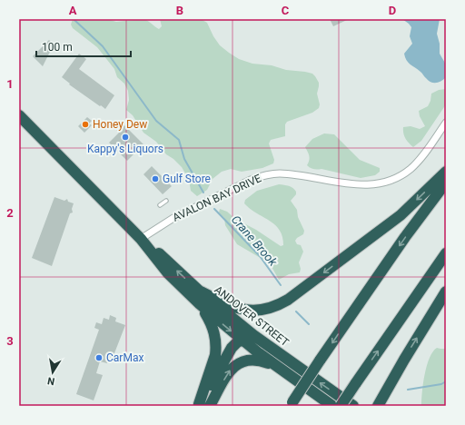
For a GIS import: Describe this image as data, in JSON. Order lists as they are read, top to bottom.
{
  "streets": {
    "highway": ["ANDOVER STREET"],
    "street": ["AVALON BAY DRIVE"]
  },
  "crossings": [
    ["AVALON BAY DRIVE", "ANDOVER STREET"]
  ],
  "water": ["Crane Brook"],
  "places": [
    "Honey Dew",
    "Kappy's Liquors",
    "Gulf Store",
    "CarMax"
  ],
  "scale_bar": "100 m",
  "north": "bottom",
  "grid": {
    "columns": [
      "A",
      "B",
      "C",
      "D"
    ],
    "rows": ["1", "2", "3"]
  }
}
